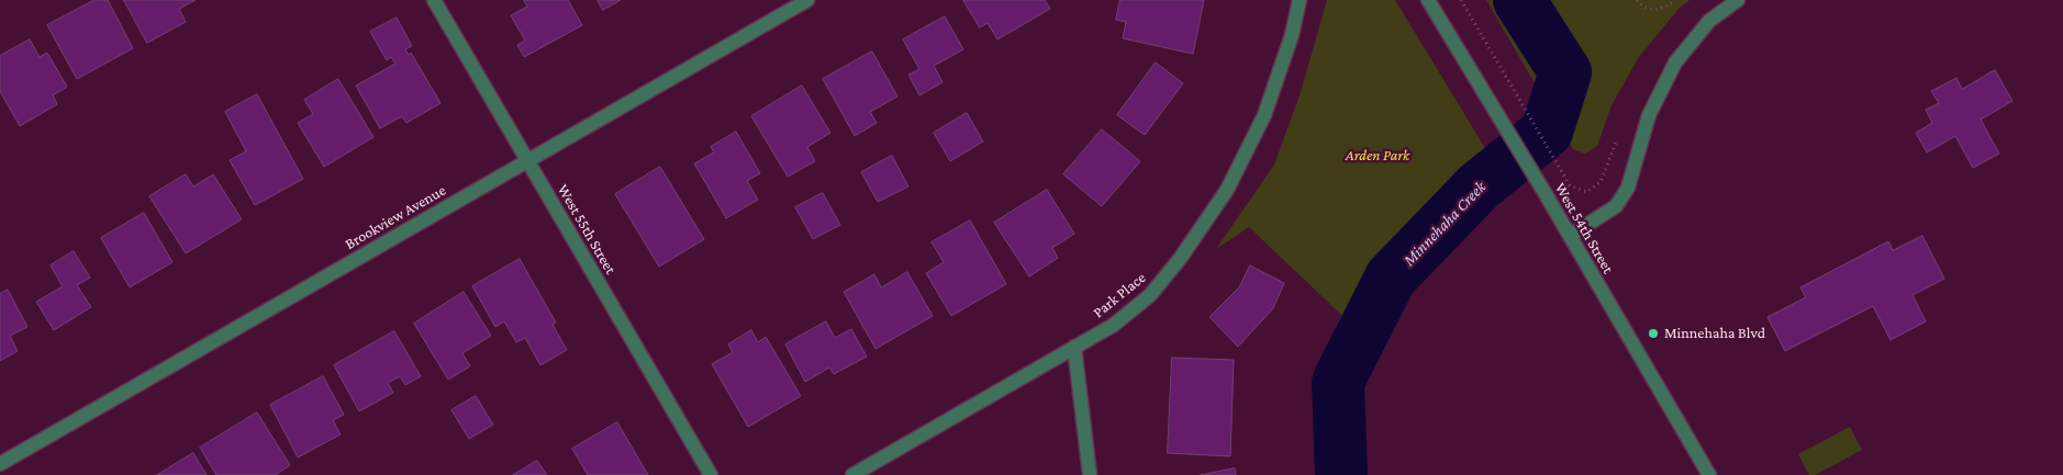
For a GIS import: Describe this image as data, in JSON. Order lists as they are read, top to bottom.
{
  "streets": {
    "street": [
      "Brookview Avenue",
      "West 54th Street",
      "West 55th Street",
      "Park Place"
    ]
  },
  "crossings": [
    ["Brookview Avenue", "West 55th Street"]
  ],
  "water": ["Minnehaha Creek"],
  "parks": ["Arden Park"],
  "places": ["Minnehaha Blvd"]
}
